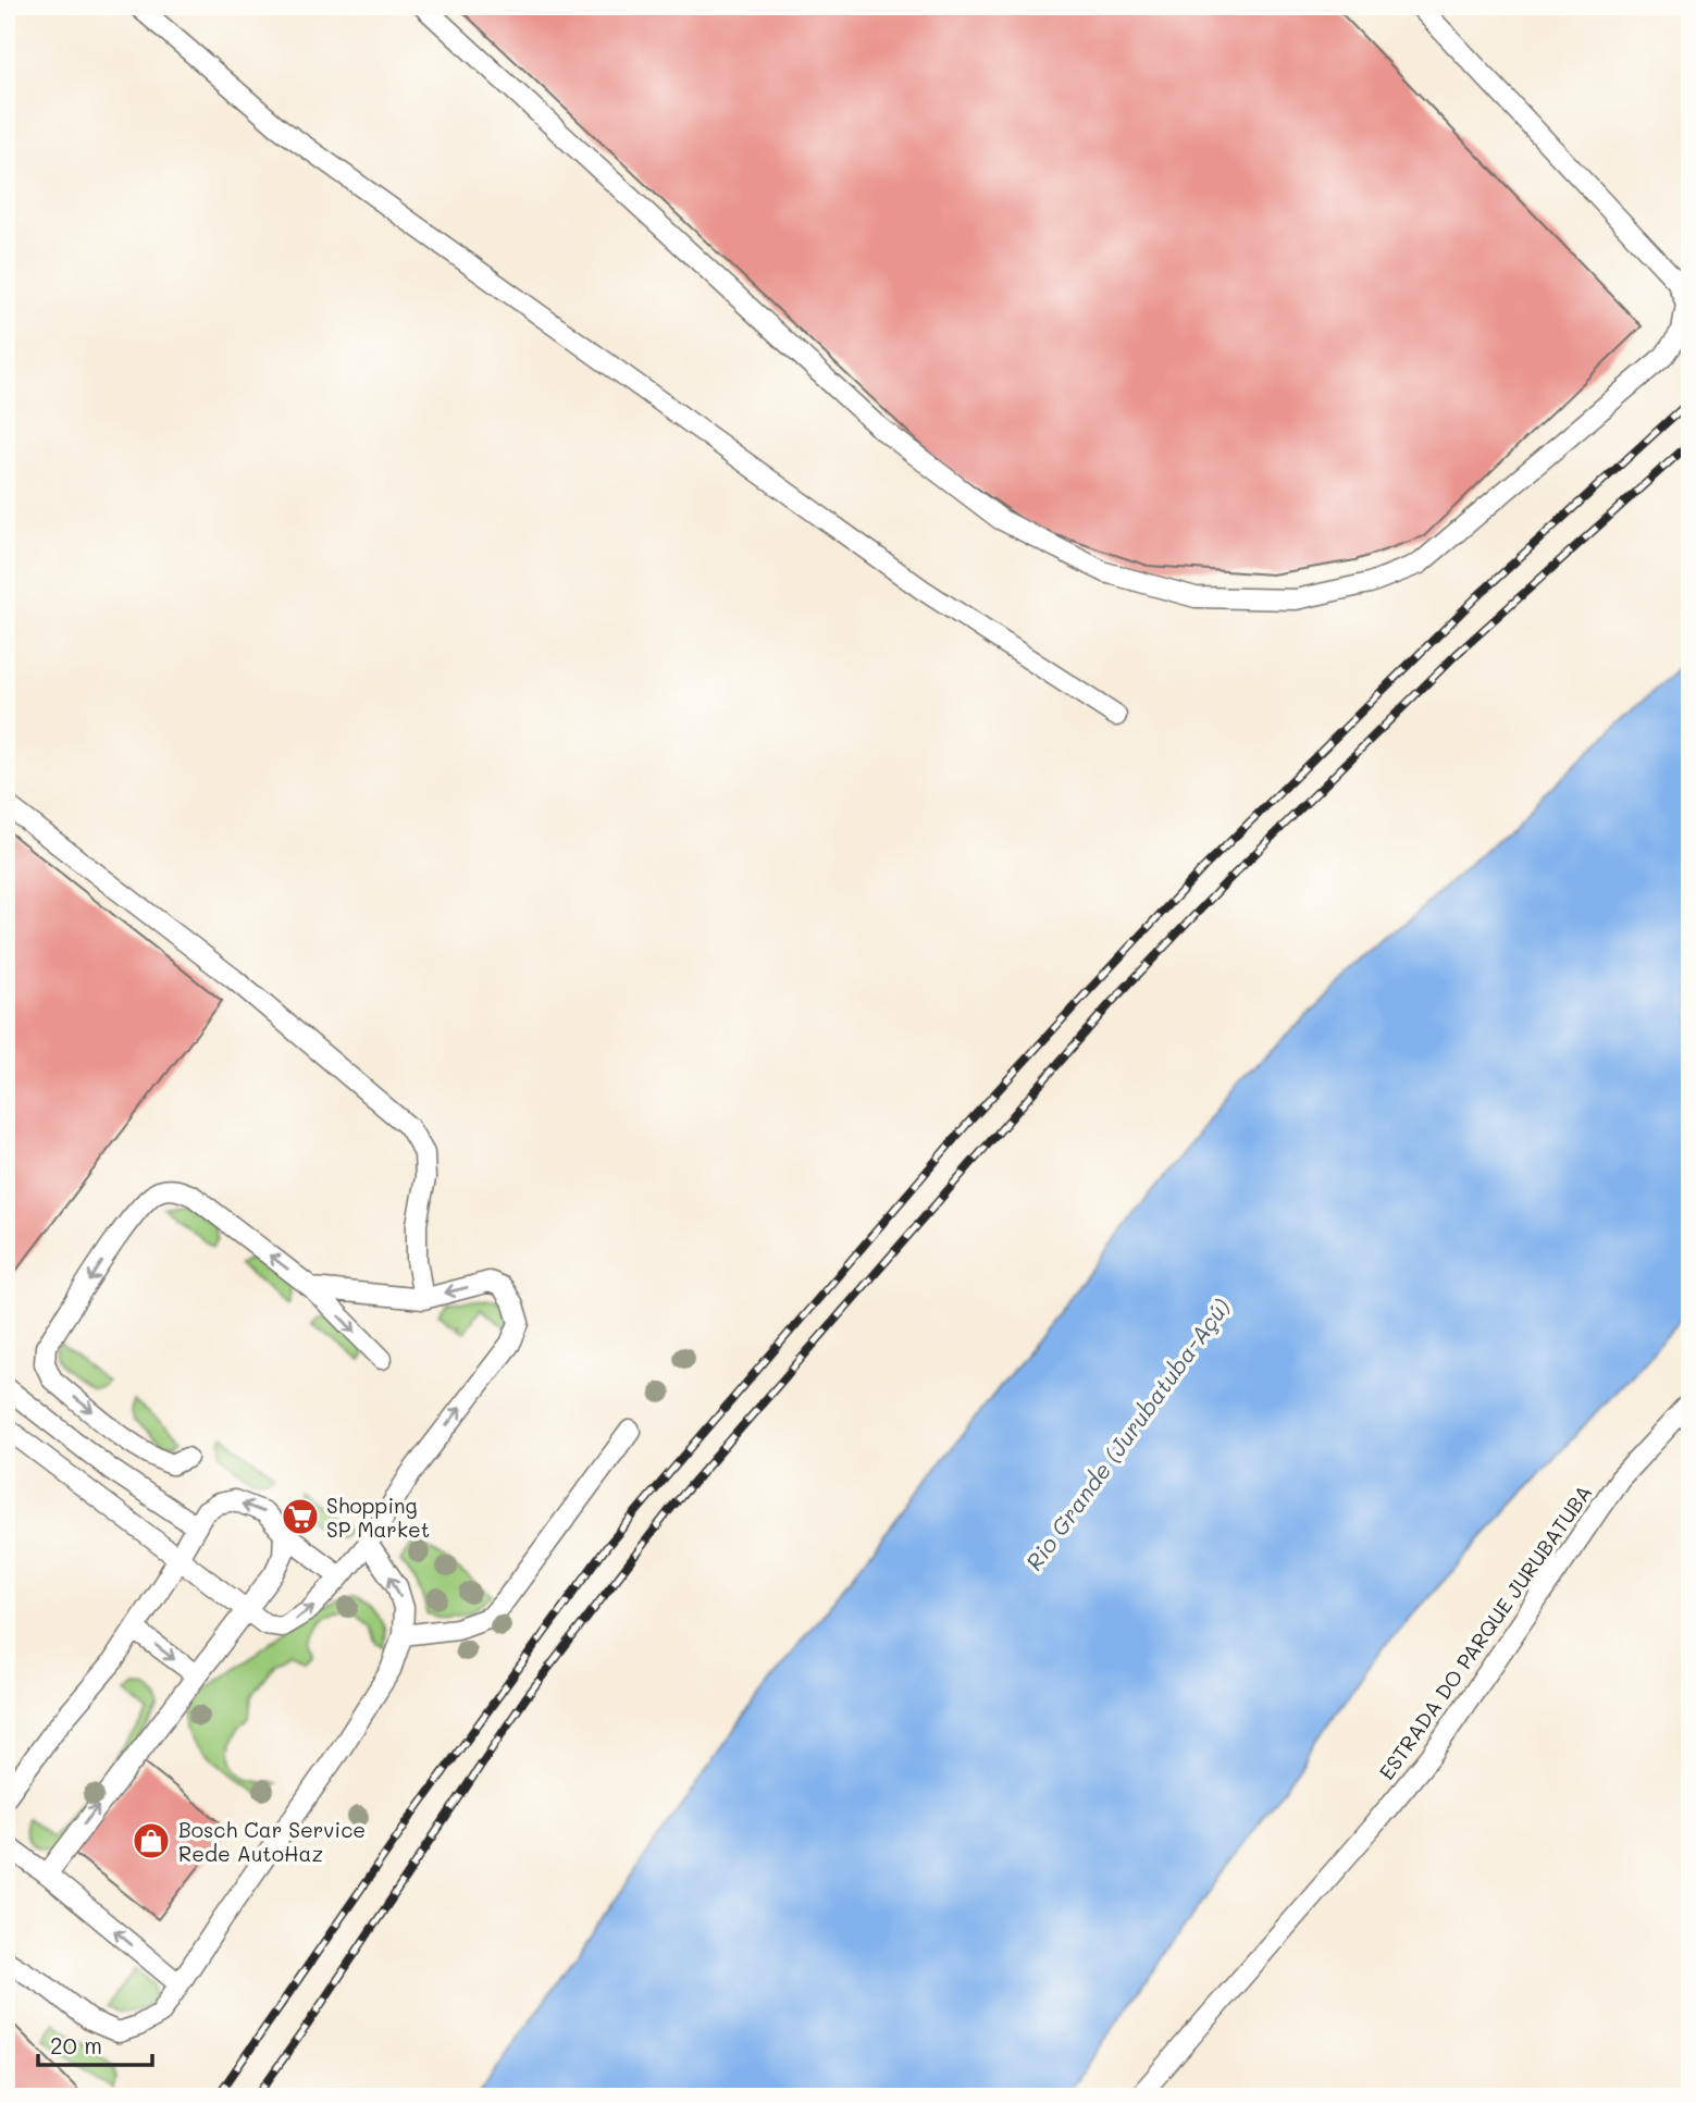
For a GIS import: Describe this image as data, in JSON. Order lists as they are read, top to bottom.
{
  "streets": {
    "lane": ["ESTRADA DO PARQUE JURUBATUBA"]
  },
  "water": ["Rio Grande (Jurubatuba-Açú)"],
  "places": {
    "supermarket": ["Shopping SP Market"],
    "shop": ["Bosch Car Service Rede AutoHaz"]
  },
  "scale_bar": "20 m"
}
